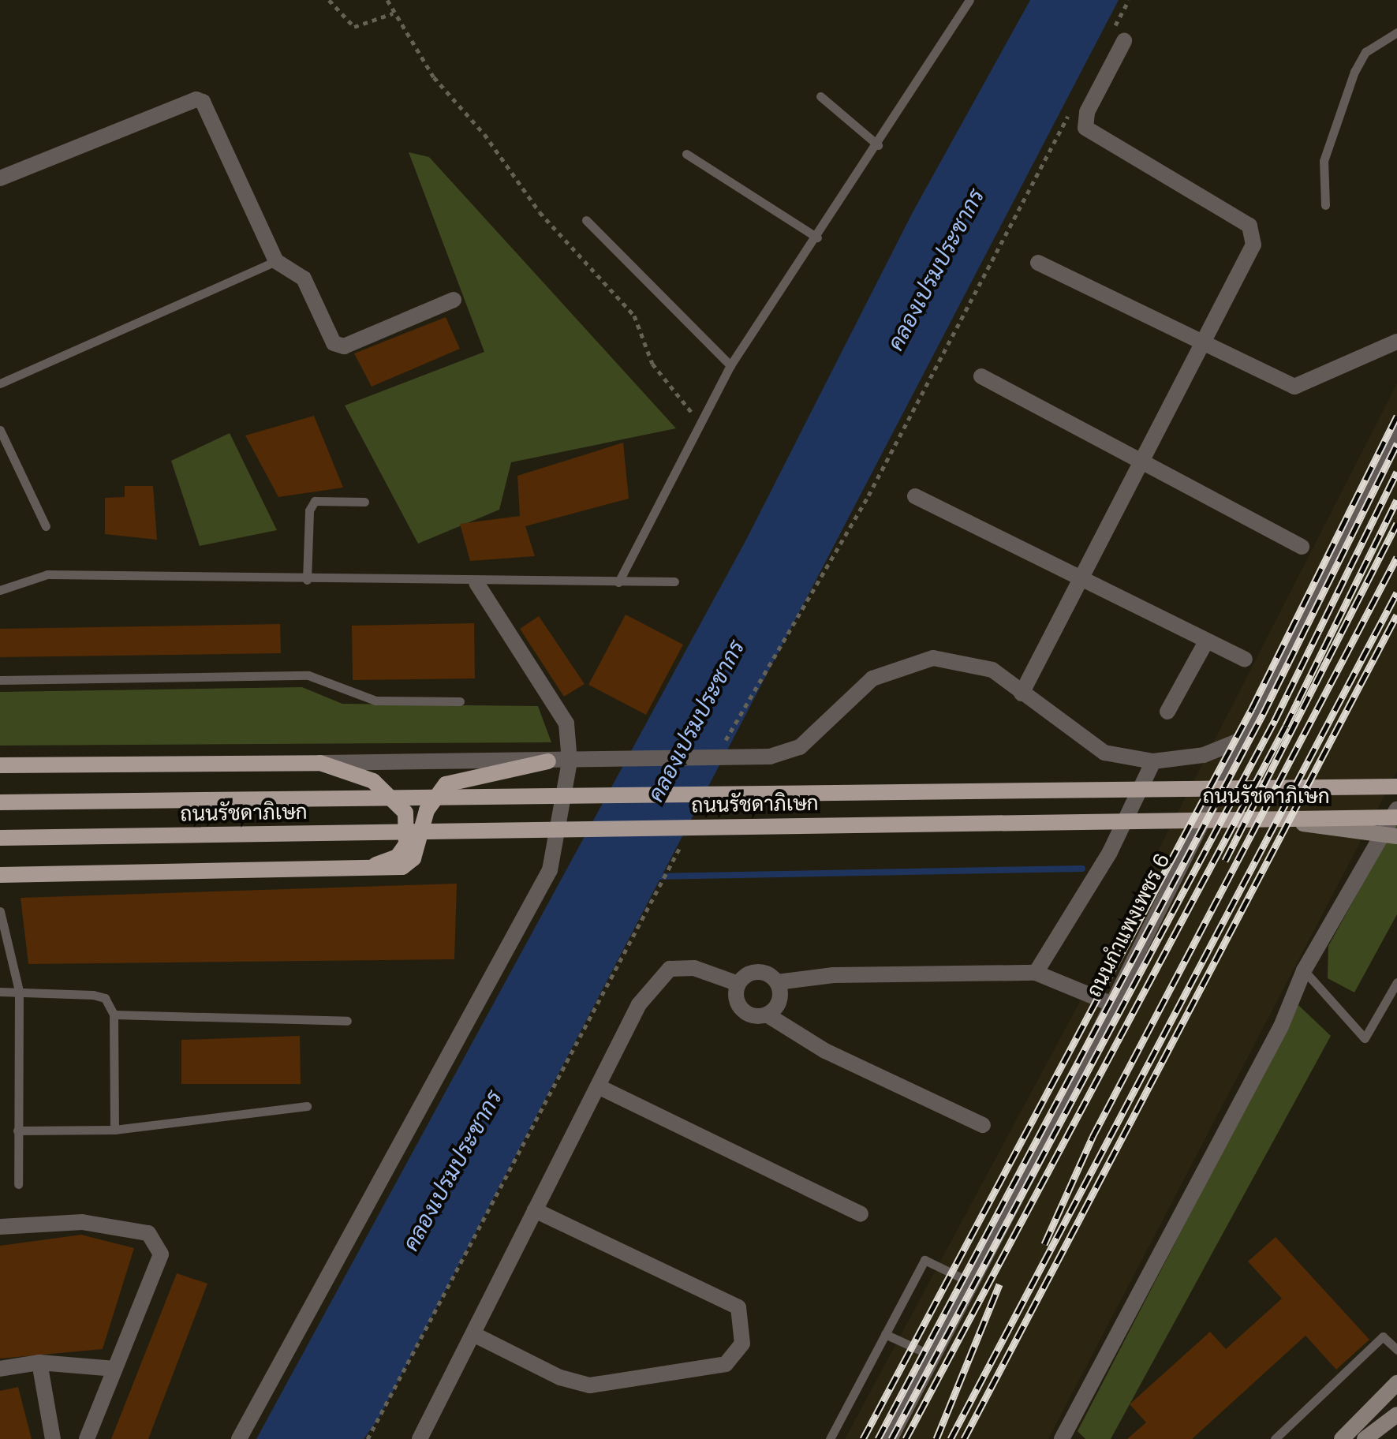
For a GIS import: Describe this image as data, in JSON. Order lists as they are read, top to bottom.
{
  "streets": {
    "main road": ["ถนนรัชดาภิเษก"],
    "street": ["ถนนกำแพงเพชร 6"]
  },
  "water": ["คลองเปรมประชากร"]
}
